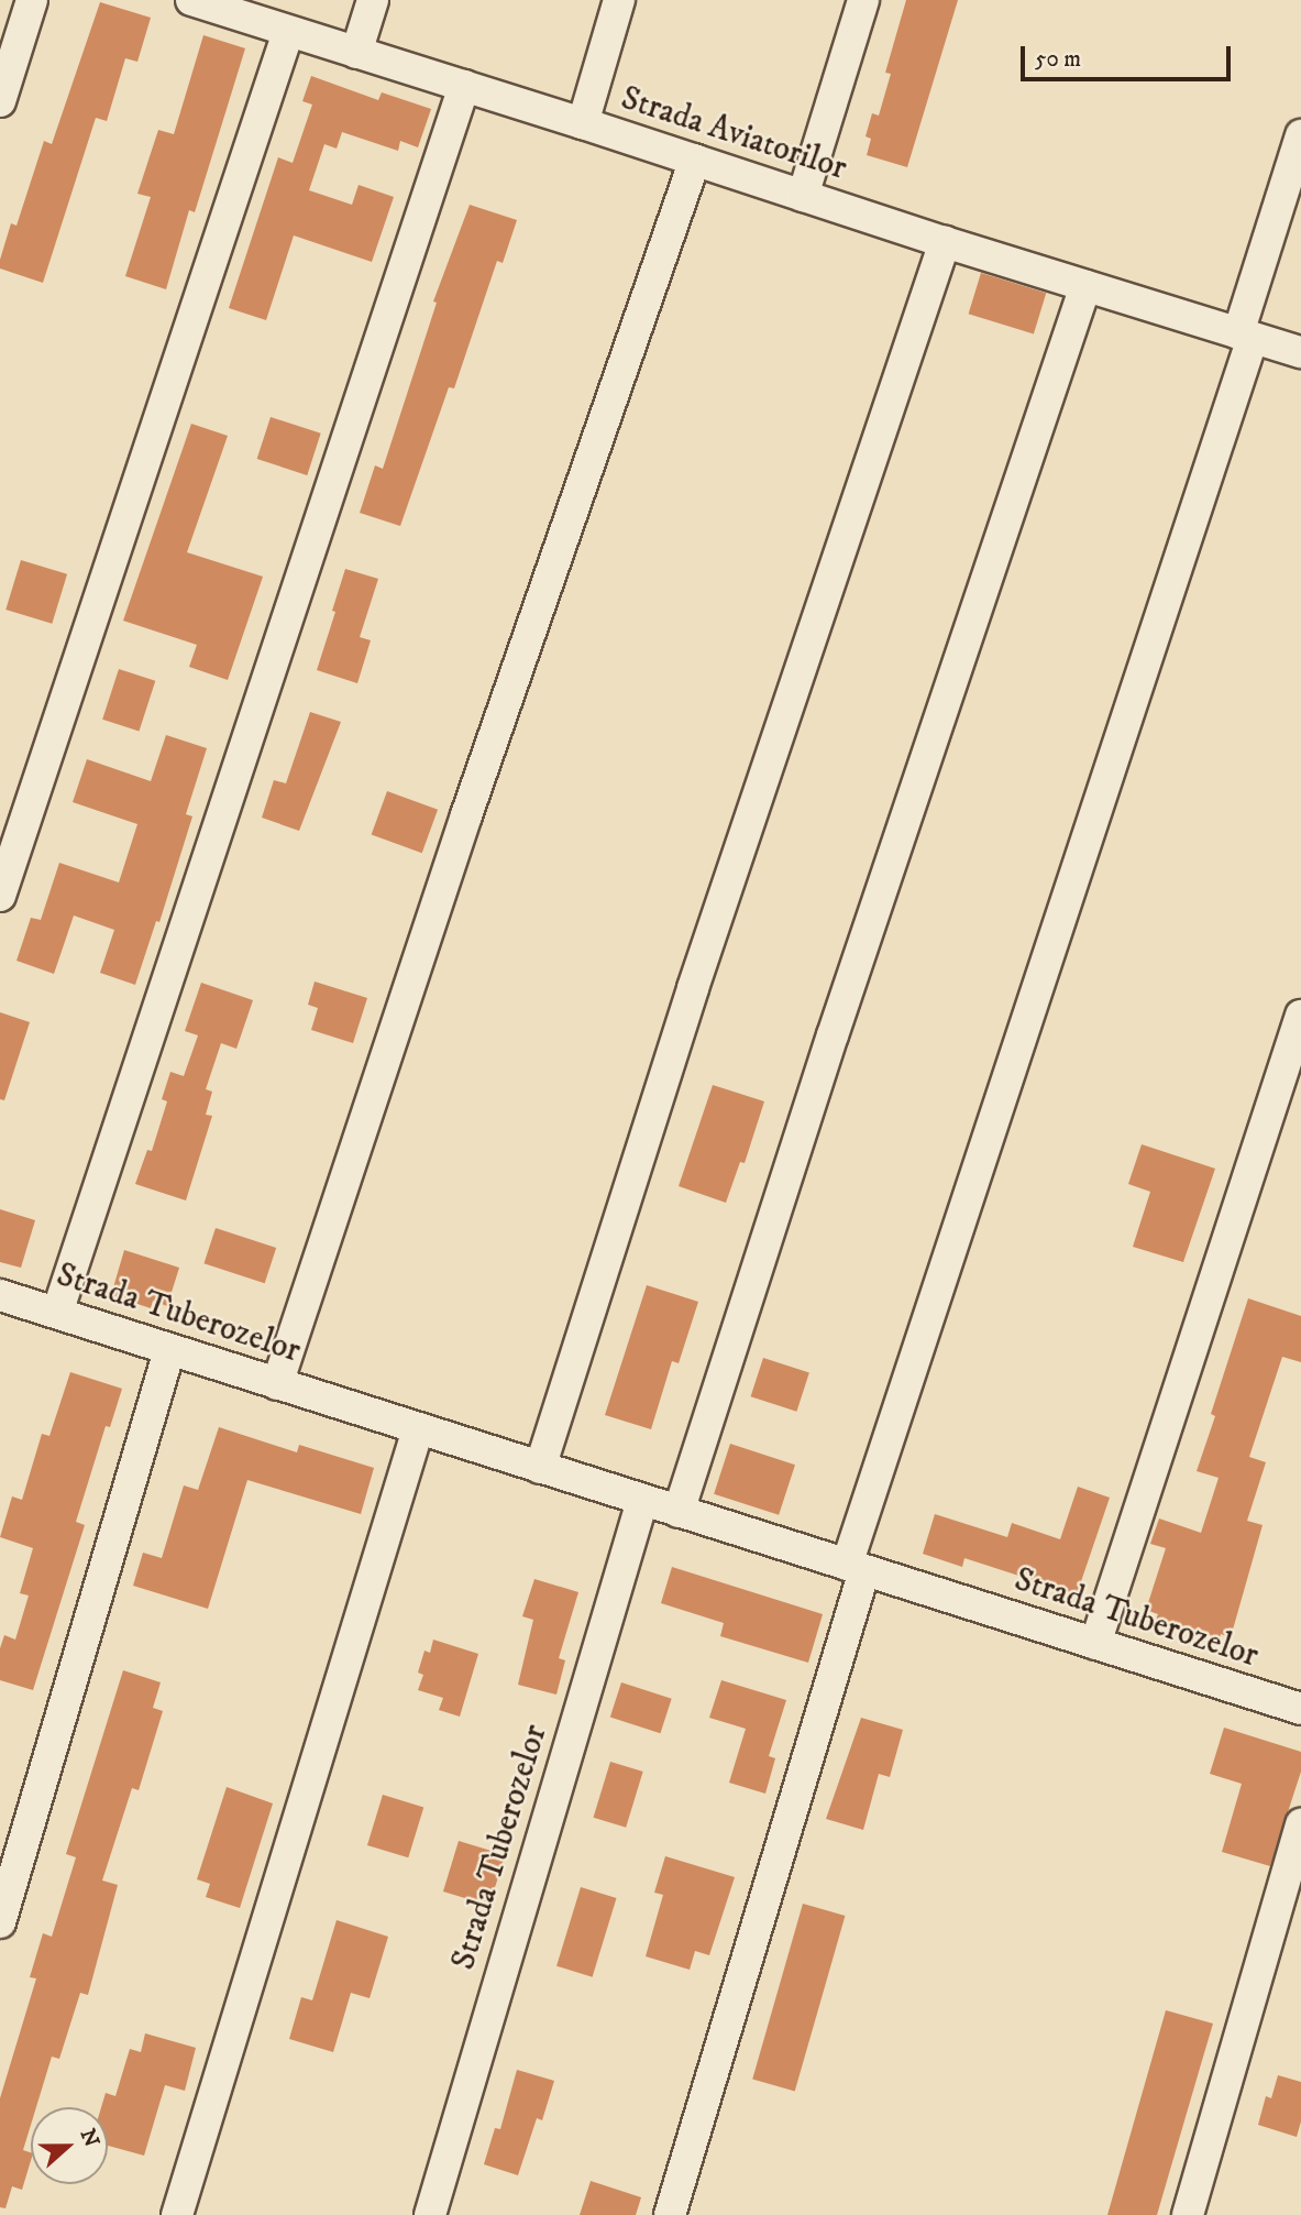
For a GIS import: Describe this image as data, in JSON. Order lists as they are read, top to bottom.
{
  "streets": {
    "street": ["Strada Aviatorilor", "Strada Tuberozelor"]
  },
  "scale_bar": "50 m",
  "north": "right"
}
